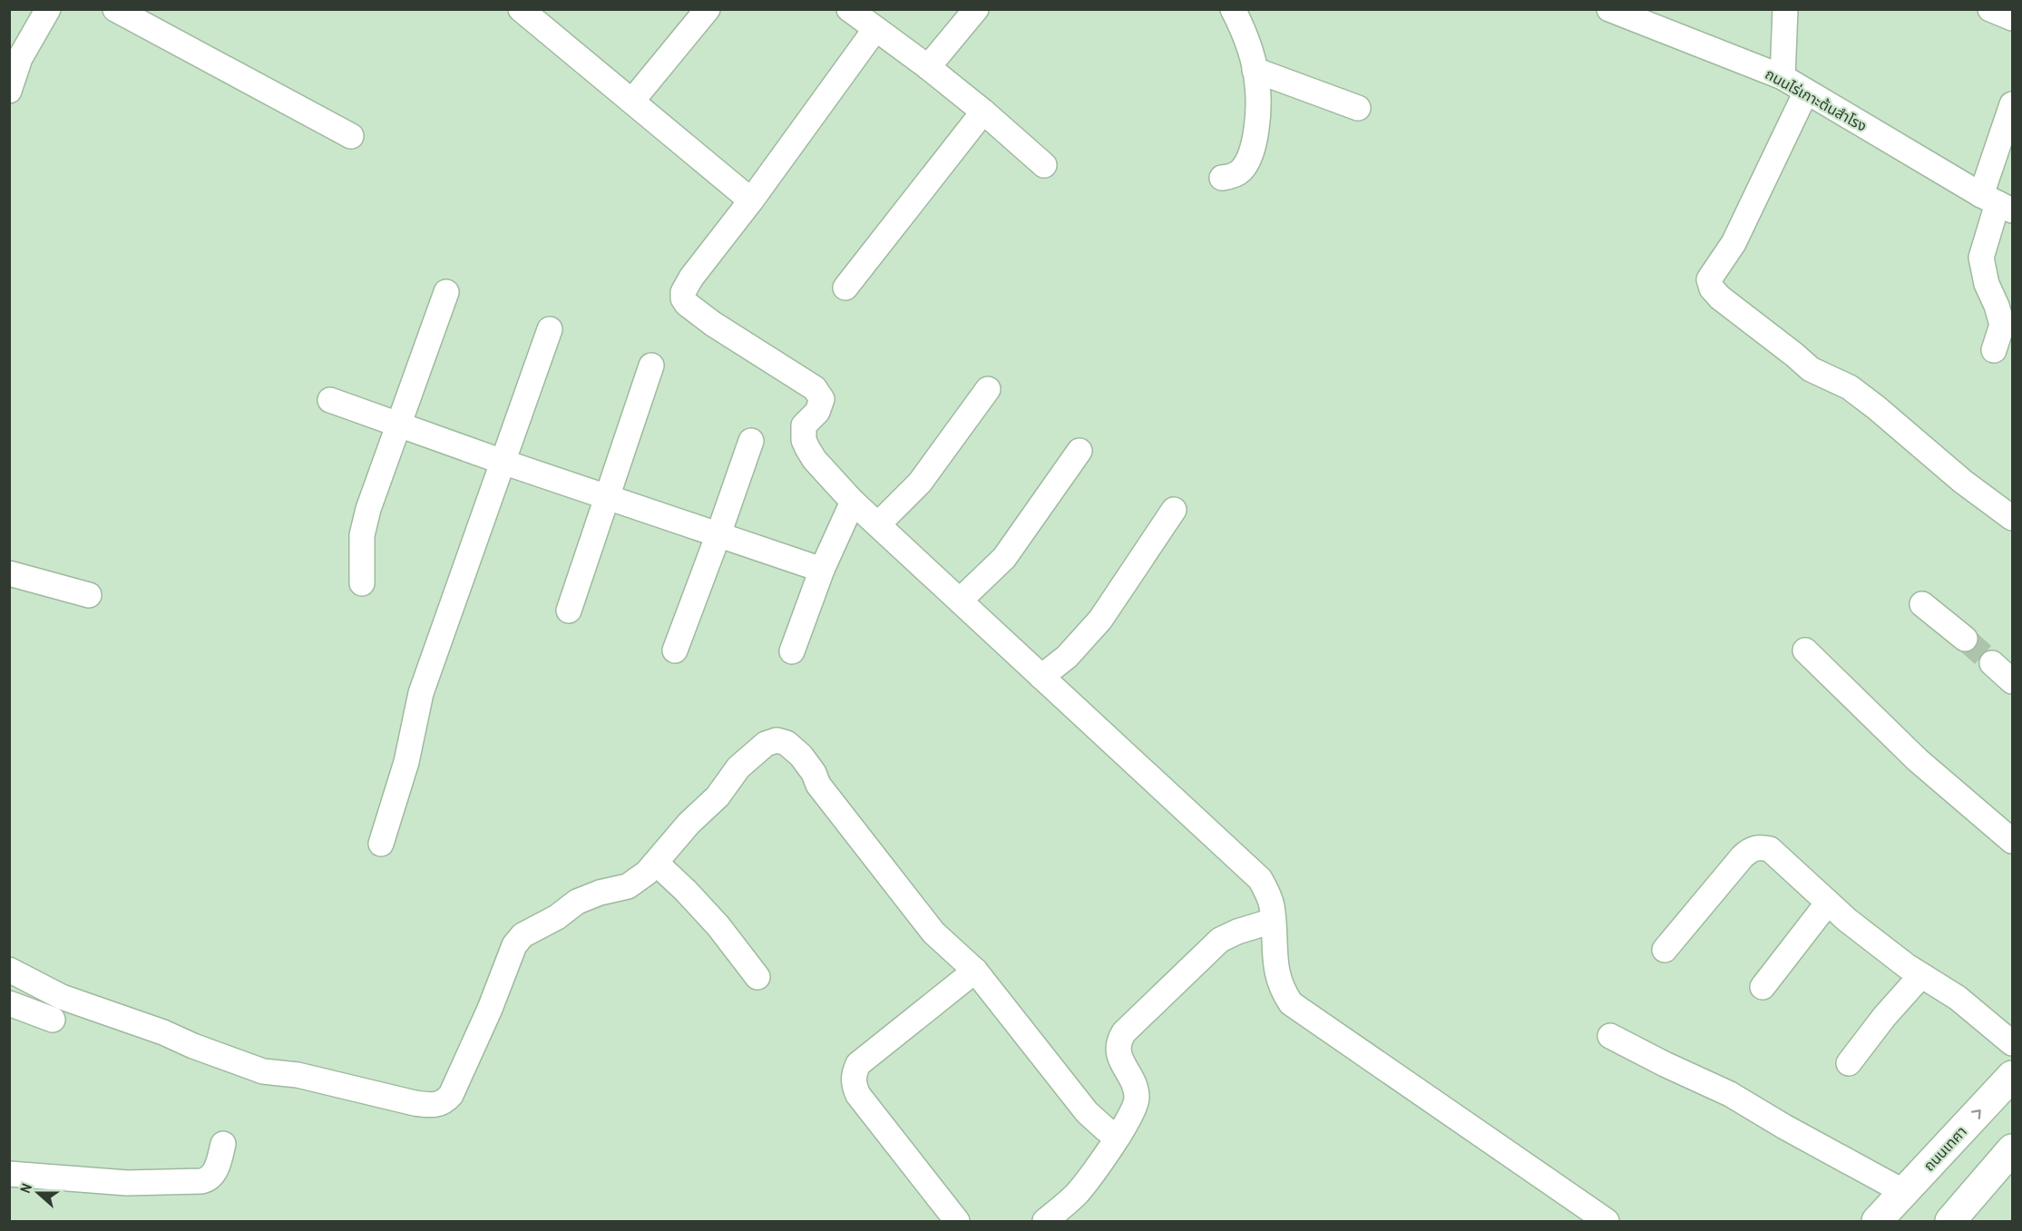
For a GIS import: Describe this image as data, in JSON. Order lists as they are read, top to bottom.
{
  "streets": {
    "main road": ["ถนนเทศา"],
    "street": ["ถนนไร่เกาะต้นสำโรง"]
  },
  "north": "left"
}
